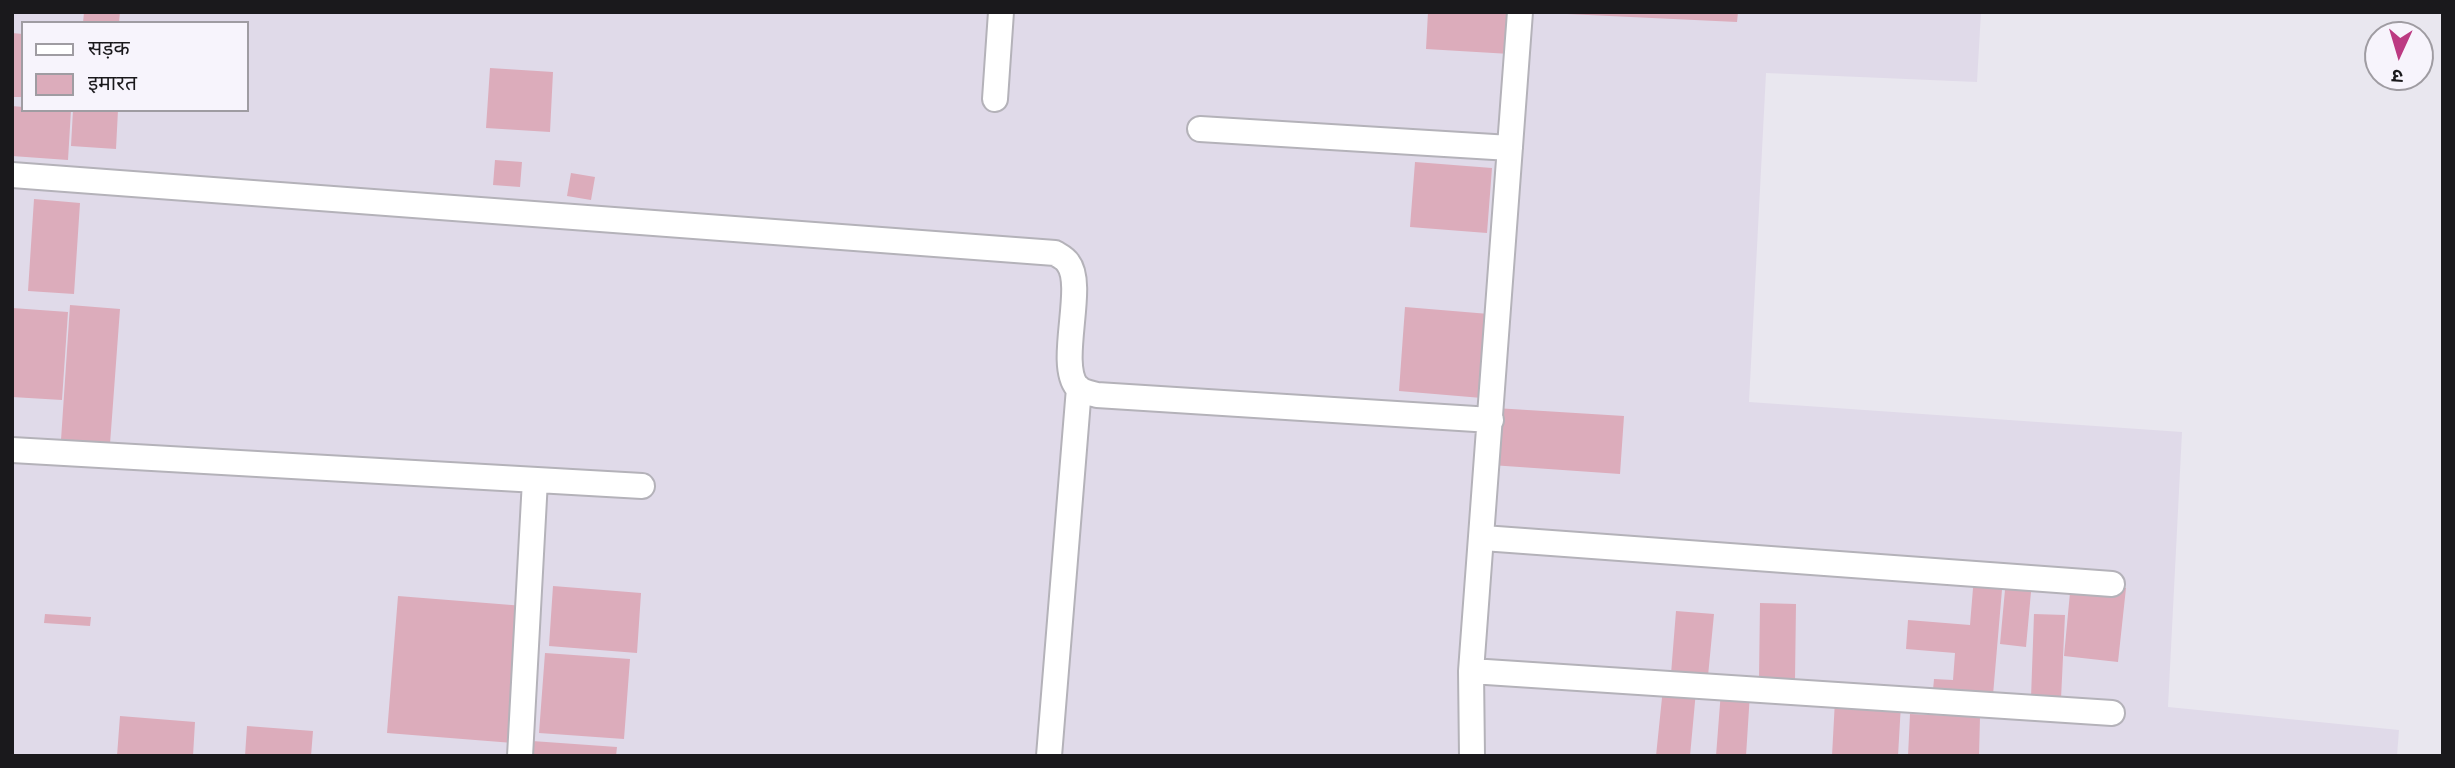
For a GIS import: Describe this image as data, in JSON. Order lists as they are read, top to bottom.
{
  "legend": ["सड़क", "इमारत"],
  "north": "bottom"
}
